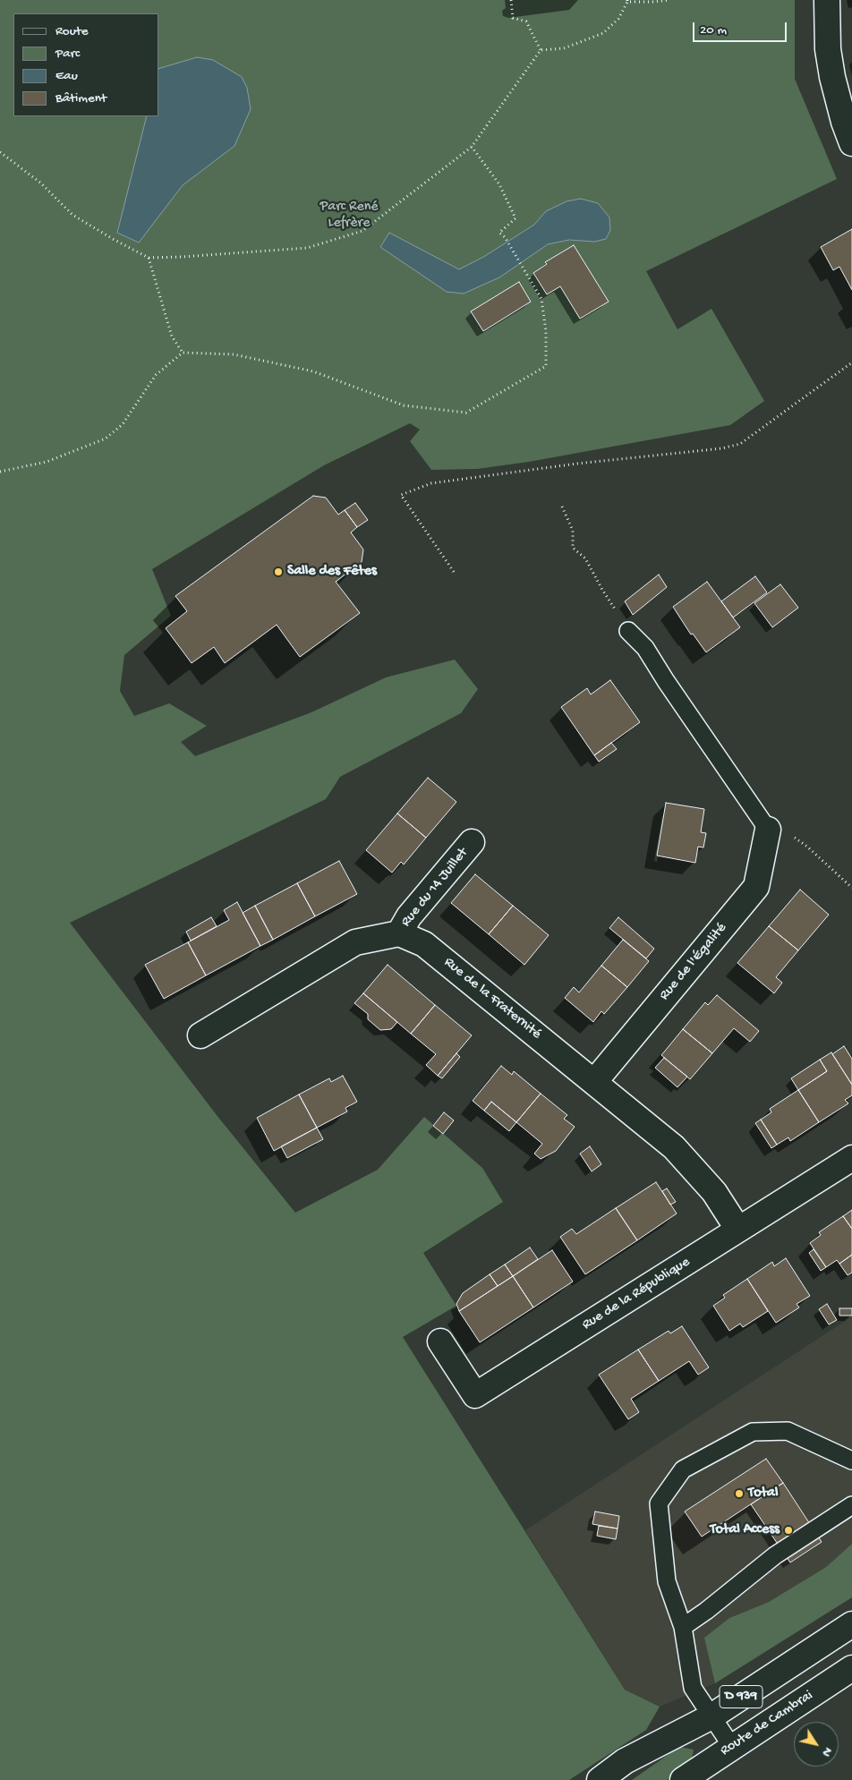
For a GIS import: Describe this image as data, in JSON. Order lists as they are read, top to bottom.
{
  "streets": {
    "street": [
      "Rue du 14 Juillet",
      "Rue de l'Égalité",
      "Rue de la Fraternité",
      "Rue de la République",
      "D 939",
      "Route de Cambrai"
    ]
  },
  "crossings": [
    ["Rue du 14 Juillet", "Rue de la Fraternité"],
    ["Rue de l'Égalité", "Rue de la Fraternité"],
    ["Rue de la Fraternité", "Rue de la République"]
  ],
  "parks": ["Parc René Lefrère"],
  "places": ["Salle des Fêtes", "Total", "Total Access"],
  "legend": [
    "Route",
    "Parc",
    "Eau",
    "Bâtiment"
  ],
  "scale_bar": "20 m",
  "north": "bottom right"
}
